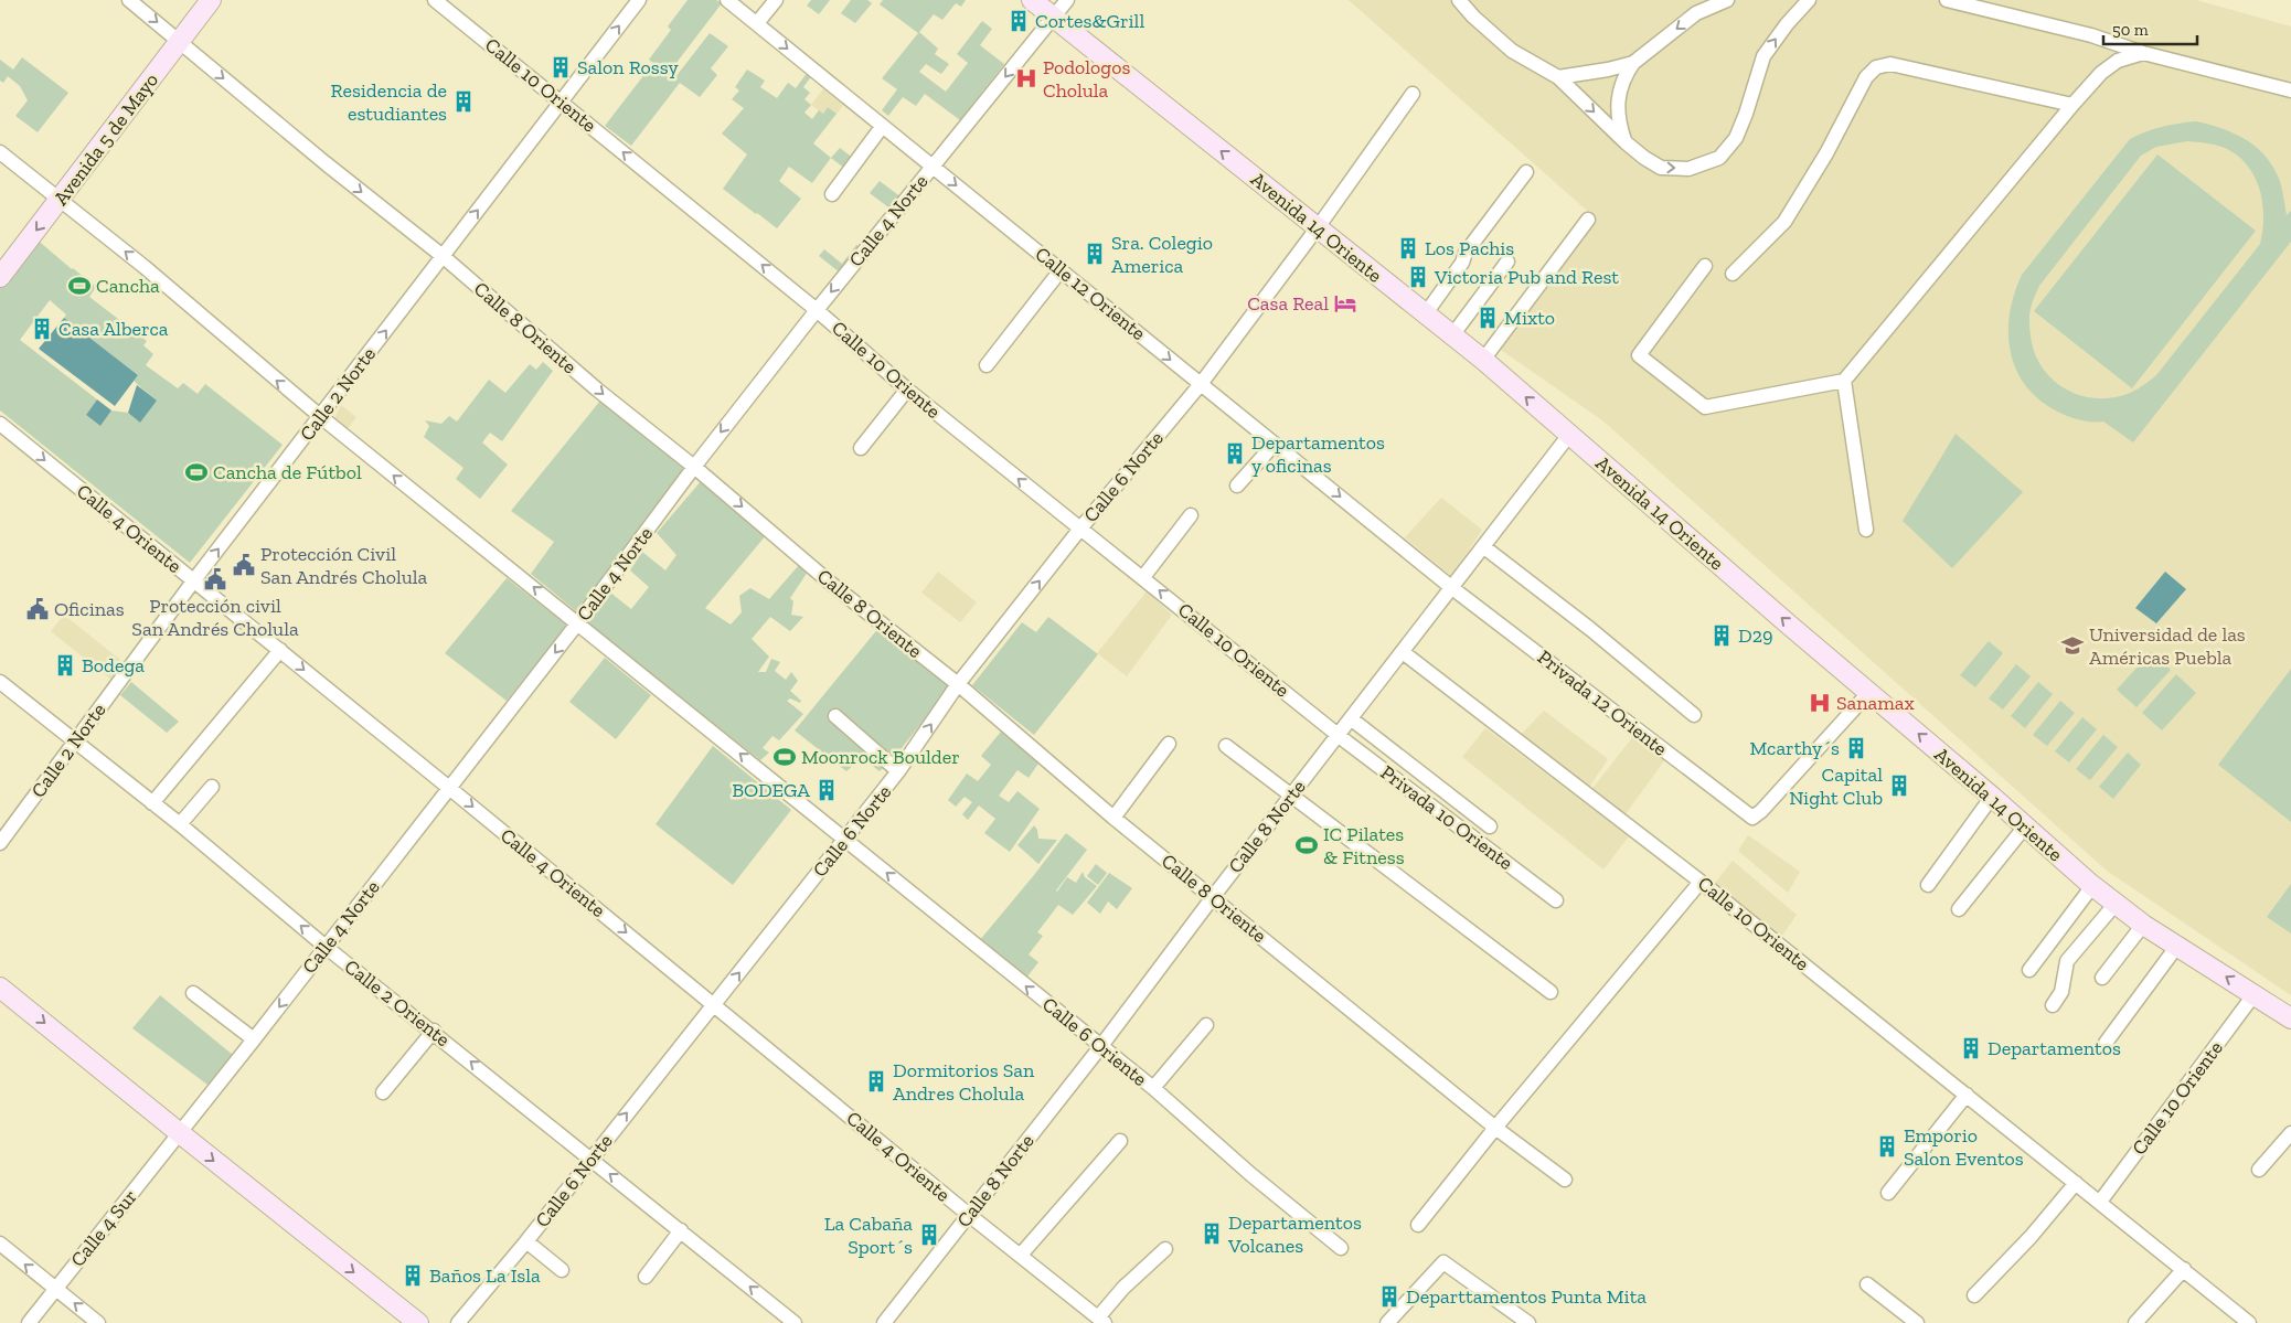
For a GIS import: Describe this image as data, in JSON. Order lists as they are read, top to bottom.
{
  "streets": {
    "main road": ["Avenida 5 de Mayo", "Avenida 14 Oriente"],
    "street": [
      "Calle 10 Oriente",
      "Calle 4 Norte",
      "Calle 12 Oriente",
      "Calle 8 Oriente",
      "Calle 2 Norte",
      "Calle 6 Norte",
      "Calle 4 Oriente",
      "Privada 12 Oriente",
      "Privada 10 Oriente",
      "Calle 8 Norte",
      "Calle 2 Oriente",
      "Calle 6 Oriente",
      "Calle 4 Sur"
    ]
  },
  "crossings": [
    ["Calle 10 Oriente", "Calle 4 Norte"],
    ["Calle 10 Oriente", "Avenida 14 Oriente"],
    ["Calle 10 Oriente", "Calle 2 Norte"],
    ["Calle 10 Oriente", "Calle 6 Norte"],
    ["Calle 10 Oriente", "Privada 10 Oriente"],
    ["Calle 10 Oriente", "Calle 8 Norte"],
    ["Avenida 5 de Mayo", "Calle 8 Oriente"],
    ["Avenida 5 de Mayo", "Calle 6 Oriente"],
    ["Calle 4 Norte", "Avenida 14 Oriente"],
    ["Calle 4 Norte", "Calle 12 Oriente"],
    ["Calle 4 Norte", "Calle 8 Oriente"],
    ["Calle 4 Norte", "Calle 4 Oriente"],
    ["Calle 4 Norte", "Calle 2 Oriente"],
    ["Calle 4 Norte", "Calle 6 Oriente"],
    ["Calle 4 Norte", "Calle 4 Sur"],
    ["Avenida 14 Oriente", "Calle 6 Norte"],
    ["Avenida 14 Oriente", "Privada 12 Oriente"],
    ["Avenida 14 Oriente", "Calle 8 Norte"],
    ["Calle 12 Oriente", "Calle 6 Norte"],
    ["Calle 12 Oriente", "Privada 12 Oriente"],
    ["Calle 12 Oriente", "Calle 8 Norte"],
    ["Calle 8 Oriente", "Calle 2 Norte"],
    ["Calle 8 Oriente", "Calle 6 Norte"],
    ["Calle 8 Oriente", "Calle 8 Norte"],
    ["Calle 2 Norte", "Calle 4 Oriente"],
    ["Calle 2 Norte", "Calle 2 Oriente"],
    ["Calle 2 Norte", "Calle 6 Oriente"],
    ["Calle 6 Norte", "Calle 4 Oriente"],
    ["Calle 6 Norte", "Calle 2 Oriente"],
    ["Calle 6 Norte", "Calle 6 Oriente"],
    ["Calle 4 Oriente", "Calle 8 Norte"],
    ["Privada 12 Oriente", "Calle 8 Norte"],
    ["Privada 10 Oriente", "Calle 8 Norte"],
    ["Calle 8 Norte", "Calle 6 Oriente"]
  ],
  "one_way": [
    "Calle 4 Norte",
    "Avenida 14 Oriente",
    "Calle 12 Oriente",
    "Calle 8 Oriente",
    "Calle 2 Norte",
    "Calle 6 Norte",
    "Calle 4 Oriente",
    "Calle 2 Oriente",
    "Calle 6 Oriente"
  ],
  "places": {
    "building": [
      "Cortes&Grill",
      "Salon Rossy",
      "Residencia de estudiantes",
      "Los Pachis",
      "Sra. Colegio America",
      "Victoria Pub and Rest",
      "Mixto",
      "Casa Alberca",
      "Departamentos y oficinas",
      "D29",
      "Bodega",
      "Mcarthy´s",
      "Capital Night Club",
      "BODEGA",
      "Departamentos",
      "Dormitorios San Andres Cholula",
      "Emporio Salon Eventos",
      "Departamentos Volcanes",
      "La Cabaña Sport´s",
      "Baños La Isla",
      "Departtamentos Punta Mita"
    ],
    "hospital": ["Podologos Cholula", "Sanamax"],
    "sports": [
      "Cancha",
      "Cancha de Fútbol",
      "Moonrock Boulder",
      "IC Pilates & Fitness"
    ],
    "hotel": ["Casa Real"],
    "public building": ["Protección Civil San Andrés Cholula", "Protección civil San Andrés Cholula", "Oficinas"],
    "school or university": ["Universidad de las Américas Puebla"]
  },
  "scale_bar": "50 m"
}
